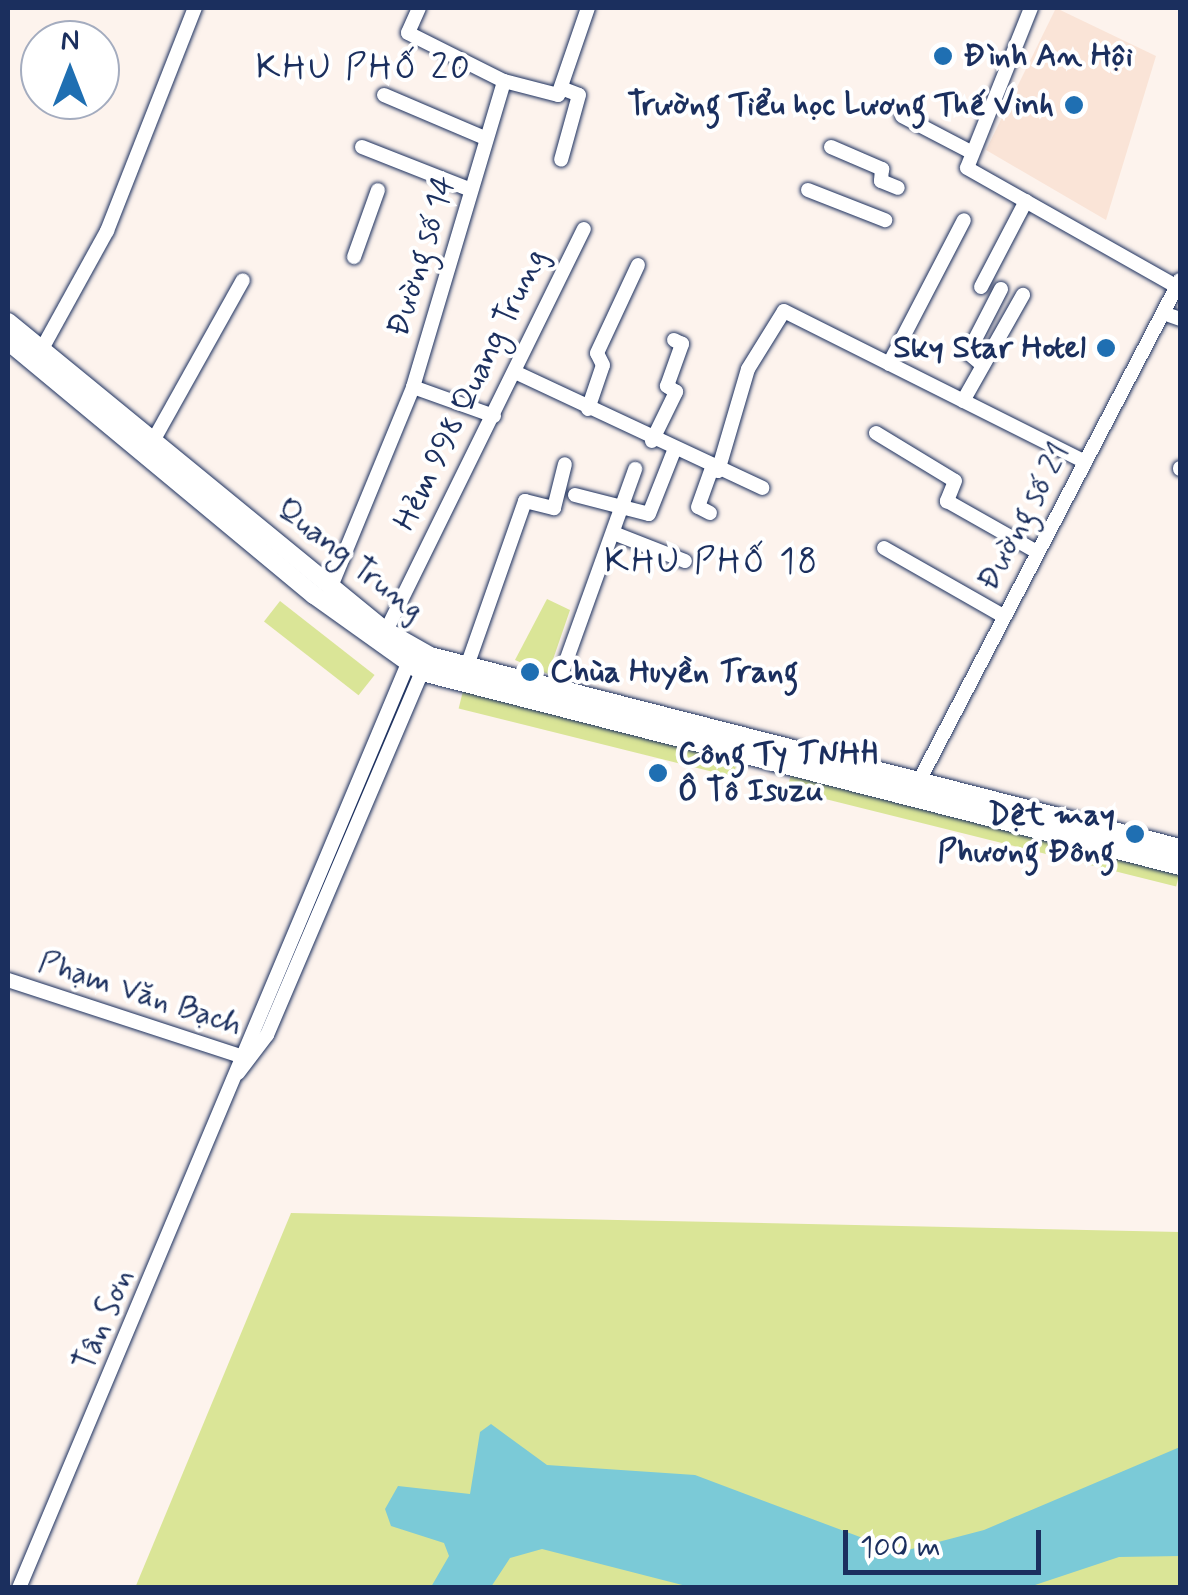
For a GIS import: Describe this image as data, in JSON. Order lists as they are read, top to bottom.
{
  "streets": {
    "main road": ["Quang Trung"],
    "street": [
      "Đường số 14",
      "Hẻm 998 Quang Trung",
      "Đường số 21",
      "Phạm Văn Bạch",
      "Tân Sơn"
    ]
  },
  "crossings": [
    ["Đường số 14", "Quang Trung"],
    ["Hẻm 998 Quang Trung", "Quang Trung"],
    ["Đường số 21", "Quang Trung"],
    ["Quang Trung", "Tân Sơn"],
    ["Phạm Văn Bạch", "Tân Sơn"]
  ],
  "districts": ["KHU PHỐ 20", "KHU PHỐ 18"],
  "places": [
    "Đình An Hội",
    "Trường Tiểu học Lương Thế Vinh",
    "Sky Star Hotel",
    "Chùa Huyền Trang",
    "Công Ty TNHH Ô Tô Isuzu",
    "Dệt may Phương Đông"
  ],
  "scale_bar": "100 m",
  "north": "top"
}
